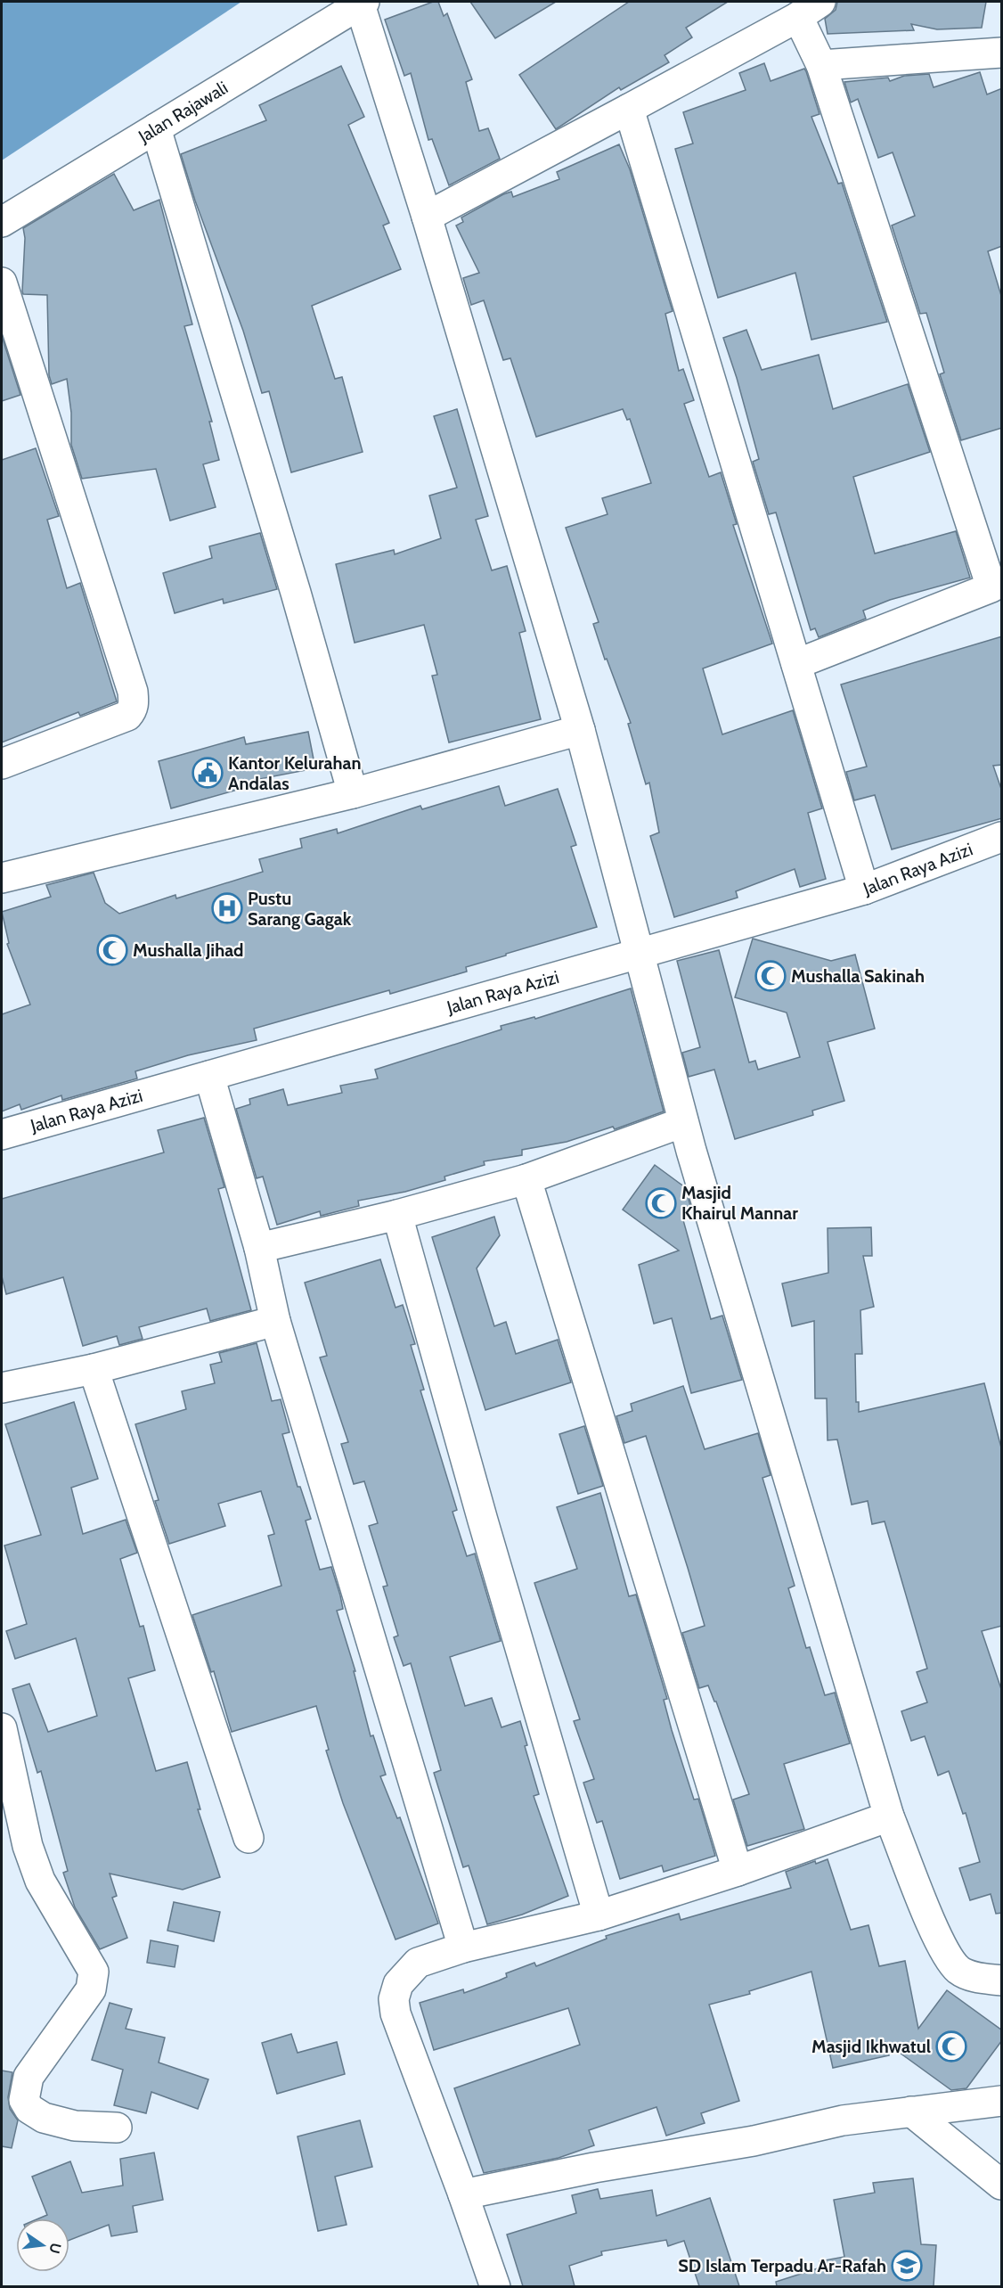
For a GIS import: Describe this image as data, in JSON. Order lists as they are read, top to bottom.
{
  "streets": {
    "street": ["Jalan Rajawali", "Jalan Raya Azizi"]
  },
  "places": {
    "public building": ["Kantor Kelurahan Andalas"],
    "hospital": ["Pustu Sarang Gagak"],
    "mosque": [
      "Mushalla Jihad",
      "Mushalla Sakinah",
      "Masjid Khairul Mannar",
      "Masjid Ikhwatul"
    ],
    "school or university": ["SD Islam Terpadu Ar-Rafah"]
  },
  "north": "right"
}
